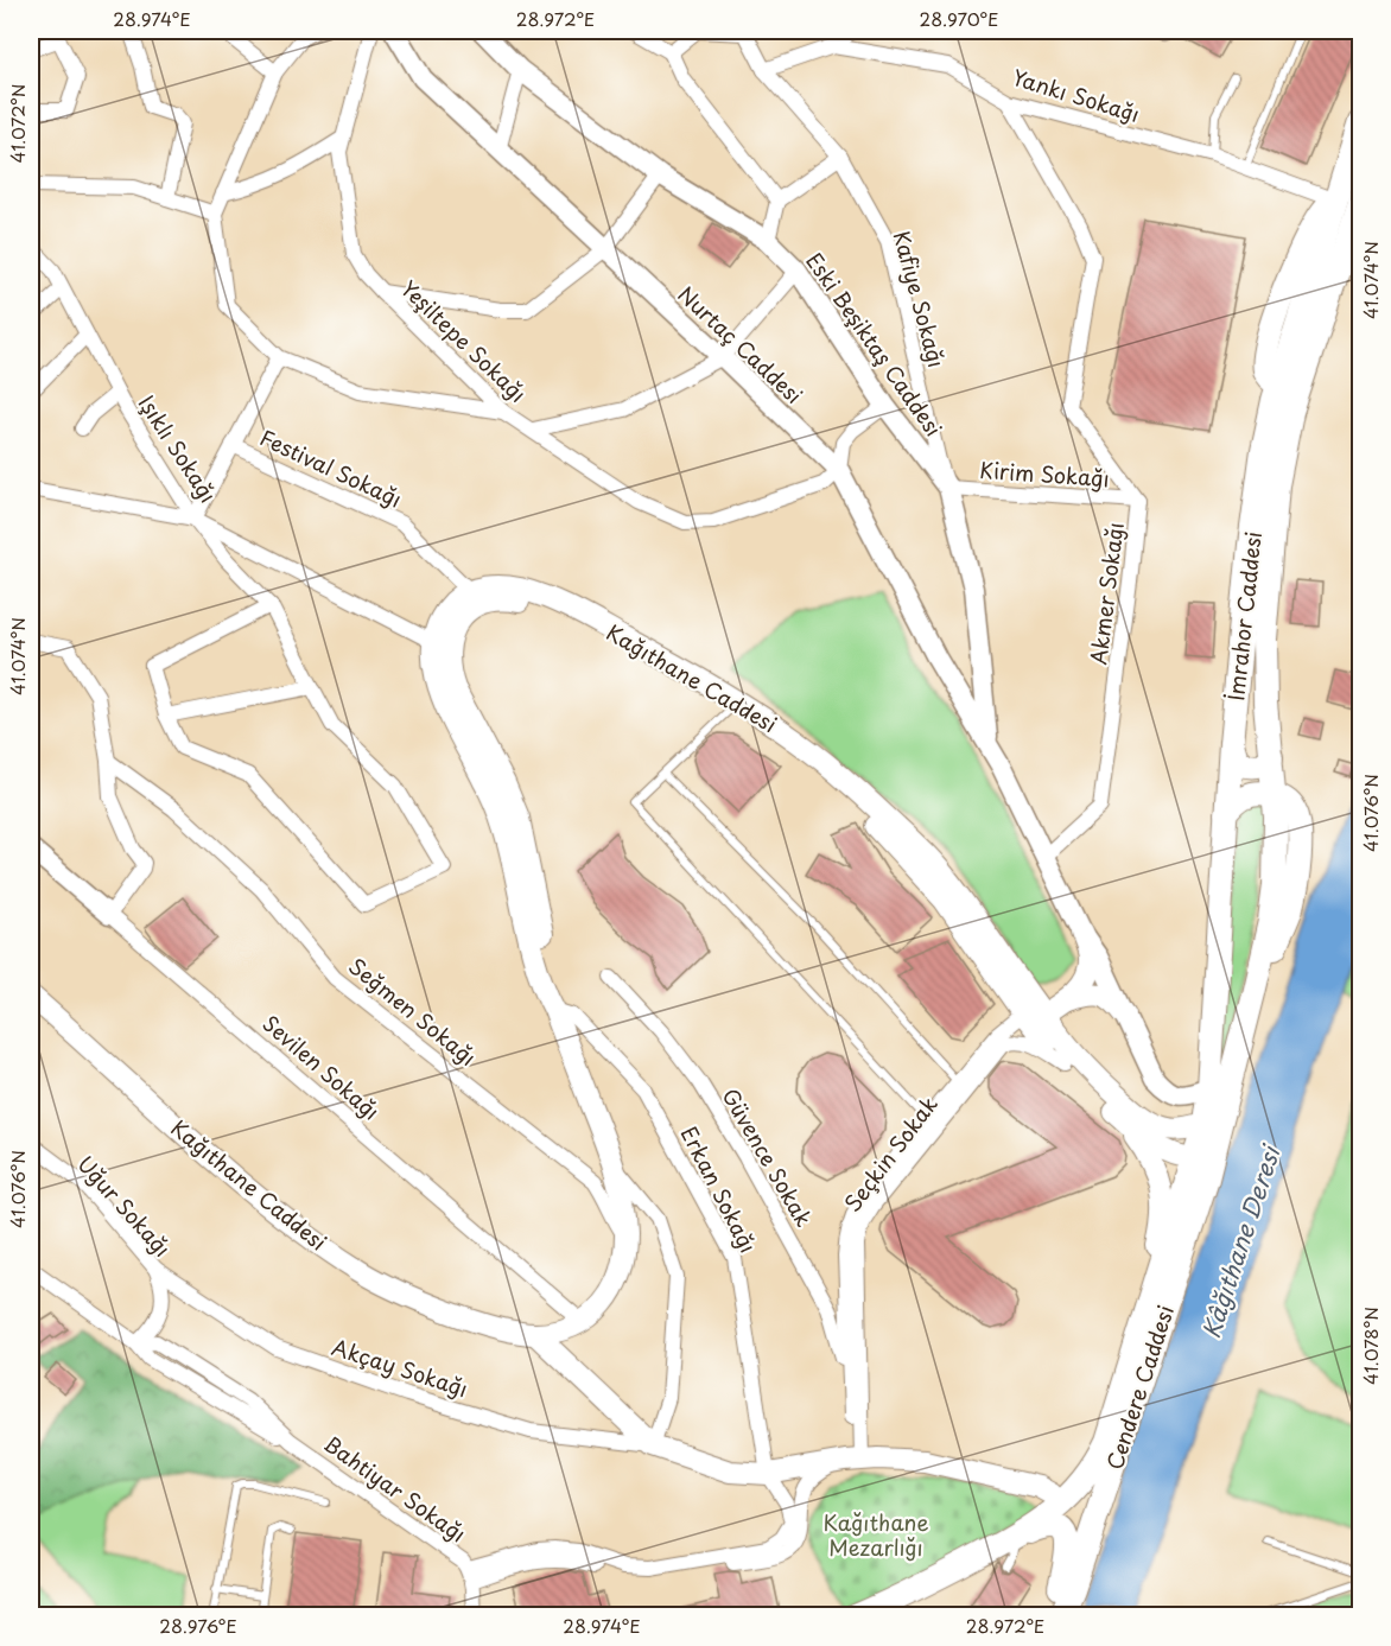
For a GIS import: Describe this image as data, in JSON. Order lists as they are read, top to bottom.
{
  "streets": {
    "main road": ["İmrahor Caddesi", "Kağıthane Caddesi", "Cendere Caddesi"],
    "street": [
      "Yankı Sokağı",
      "Kafiye Sokağı",
      "Yeşiltepe Sokağı",
      "Nurtaç Caddesi",
      "Eski Beşiktaş Caddesi",
      "Işıklı Sokağı",
      "Festival Sokağı",
      "Kirim Sokağı",
      "Akmer Sokağı",
      "Seğmen Sokağı",
      "Sevilen Sokağı",
      "Seçkin Sokak",
      "Güvence Sokak",
      "Erkan Sokağı",
      "Uğur Sokağı",
      "Akçay Sokağı",
      "Bahtiyar Sokağı"
    ]
  },
  "crossings": [
    ["Yankı Sokağı", "Kafiye Sokağı"],
    ["Yankı Sokağı", "Akmer Sokağı"],
    ["Kafiye Sokağı", "Eski Beşiktaş Caddesi"],
    ["Kafiye Sokağı", "Kirim Sokağı"],
    ["Yeşiltepe Sokağı", "Nurtaç Caddesi"],
    ["Nurtaç Caddesi", "Eski Beşiktaş Caddesi"],
    ["Nurtaç Caddesi", "Akmer Sokağı"],
    ["Nurtaç Caddesi", "İmrahor Caddesi"],
    ["Eski Beşiktaş Caddesi", "Kirim Sokağı"],
    ["Festival Sokağı", "Kağıthane Caddesi"],
    ["Kirim Sokağı", "Akmer Sokağı"],
    ["İmrahor Caddesi", "Kağıthane Caddesi"],
    ["İmrahor Caddesi", "Cendere Caddesi"],
    ["Kağıthane Caddesi", "Sevilen Sokağı"],
    ["Kağıthane Caddesi", "Seçkin Sokak"],
    ["Kağıthane Caddesi", "Cendere Caddesi"],
    ["Seçkin Sokak", "Güvence Sokak"],
    ["Uğur Sokağı", "Akçay Sokağı"],
    ["Uğur Sokağı", "Bahtiyar Sokağı"]
  ],
  "water": ["Kâğıthane Deresi"],
  "parks": ["Kağıthane Mezarlığı"],
  "coordinates": [
    "28.974°E",
    "28.972°E",
    "28.970°E",
    "41.072°N",
    "41.074°N",
    "41.076°N",
    "41.078°N",
    "28.976°E"
  ]
}
